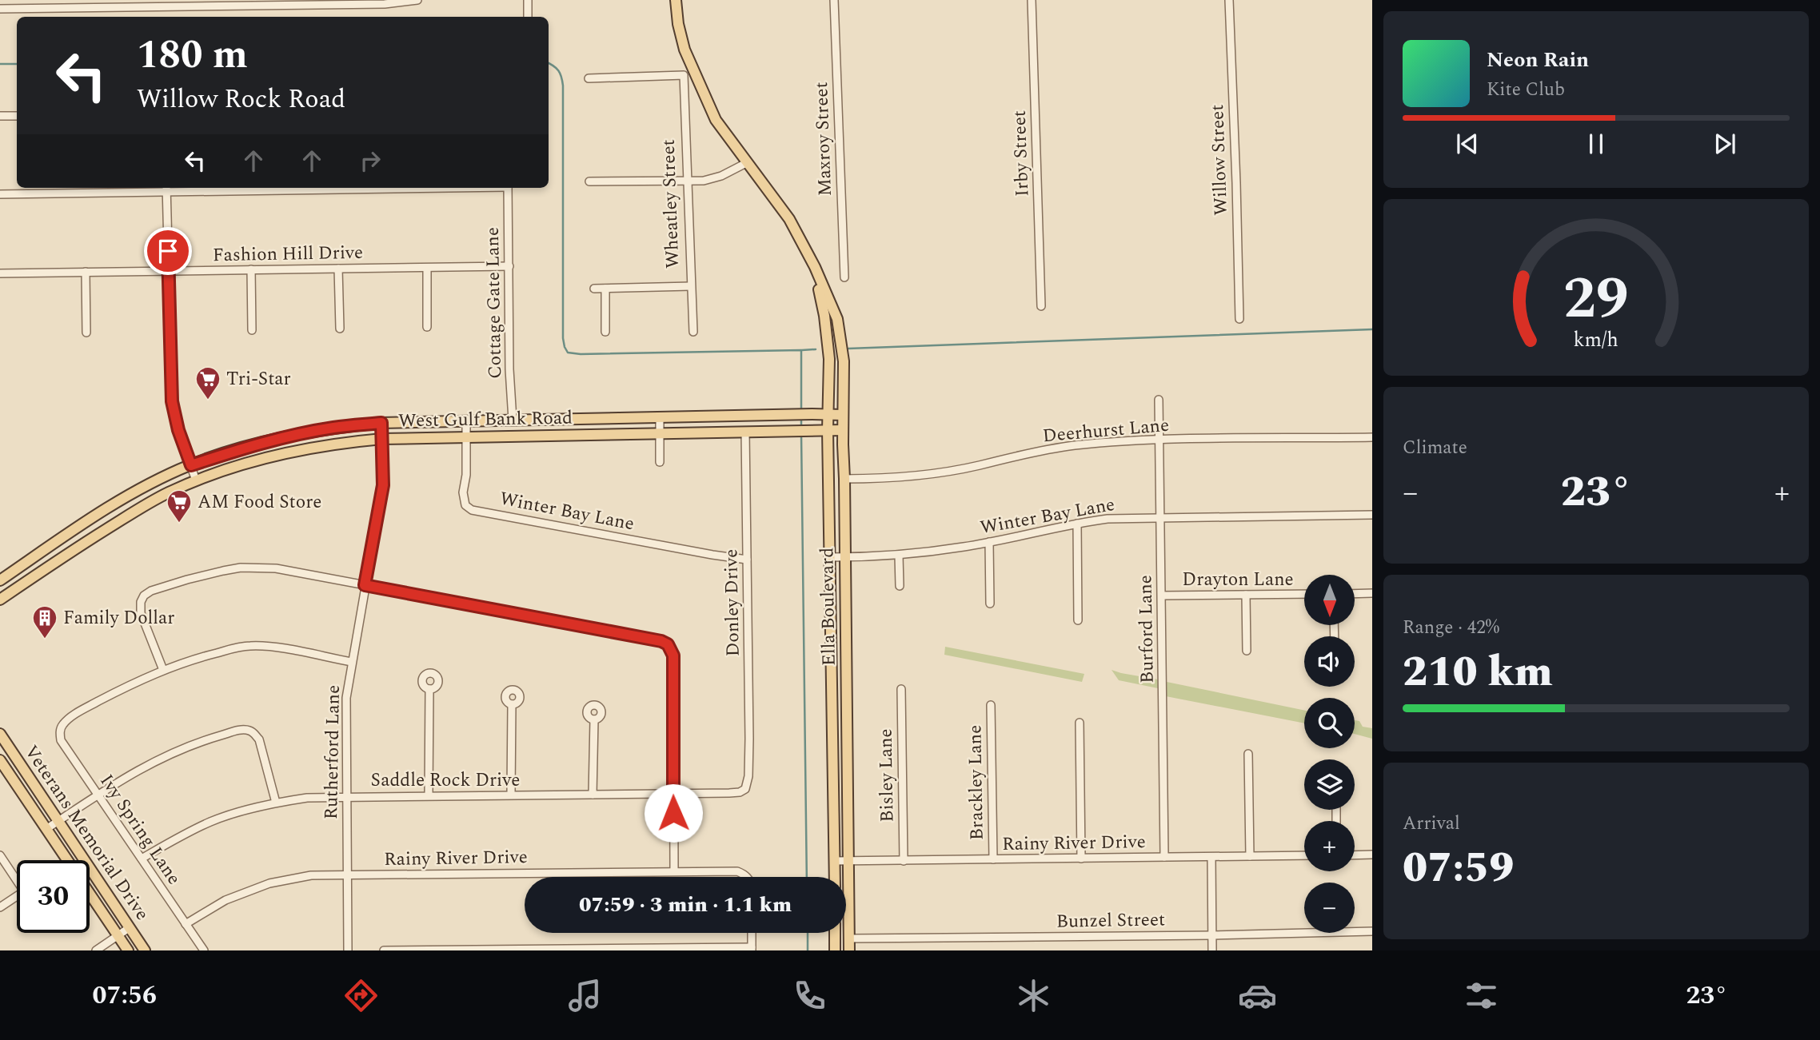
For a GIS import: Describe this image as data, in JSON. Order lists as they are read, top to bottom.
{
  "streets": {
    "main road": ["West Gulf Bank Road", "Ella Boulevard", "Veterans Memorial Drive"],
    "street": [
      "Maxroy Street",
      "Irby Street",
      "Willow Street",
      "Wheatley Street",
      "Fashion Hill Drive",
      "Cottage Gate Lane",
      "Deerhurst Lane",
      "Winter Bay Lane",
      "Drayton Lane",
      "Donley Drive",
      "Burford Lane",
      "Rutherford Lane",
      "Bisley Lane",
      "Saddle Rock Drive",
      "Brackley Lane",
      "Ivy Spring Lane",
      "Rainy River Drive",
      "Bunzel Street"
    ]
  },
  "crossings": [
    ["Fashion Hill Drive", "Cottage Gate Lane"],
    ["Cottage Gate Lane", "West Gulf Bank Road"],
    ["West Gulf Bank Road", "Winter Bay Lane"],
    ["West Gulf Bank Road", "Donley Drive"],
    ["West Gulf Bank Road", "Ella Boulevard"],
    ["West Gulf Bank Road", "Rutherford Lane"],
    ["Deerhurst Lane", "Ella Boulevard"],
    ["Deerhurst Lane", "Burford Lane"],
    ["Winter Bay Lane", "Donley Drive"],
    ["Winter Bay Lane", "Ella Boulevard"],
    ["Winter Bay Lane", "Burford Lane"],
    ["Drayton Lane", "Burford Lane"],
    ["Donley Drive", "Saddle Rock Drive"],
    ["Ella Boulevard", "Rainy River Drive"],
    ["Ella Boulevard", "Bunzel Street"],
    ["Burford Lane", "Rainy River Drive"],
    ["Rutherford Lane", "Saddle Rock Drive"],
    ["Rutherford Lane", "Rainy River Drive"],
    ["Bisley Lane", "Rainy River Drive"],
    ["Saddle Rock Drive", "Ivy Spring Lane"],
    ["Brackley Lane", "Rainy River Drive"],
    ["Ivy Spring Lane", "Rainy River Drive"]
  ],
  "places": {
    "supermarket": ["Tri-Star", "AM Food Store"],
    "building": ["Family Dollar"]
  },
  "north": "bottom",
  "page": {
    "turn": ["180 m", "Willow Rock Road"],
    "song": ["Neon Rain", "Kite Club"],
    "tile": [
      "Climate",
      ["Range · 42%", "210 km"],
      ["Arrival", "07:59"]
    ],
    "heat": ["−", "23°", "+"],
    "map_buttons": ["+", "−"],
    "limit": "30",
    "trip": "07:59 · 3 min · 1.1 km",
    "tabs": ["07:56", "23°"],
    "gauge": ["29", "km/h"]
  }
}
